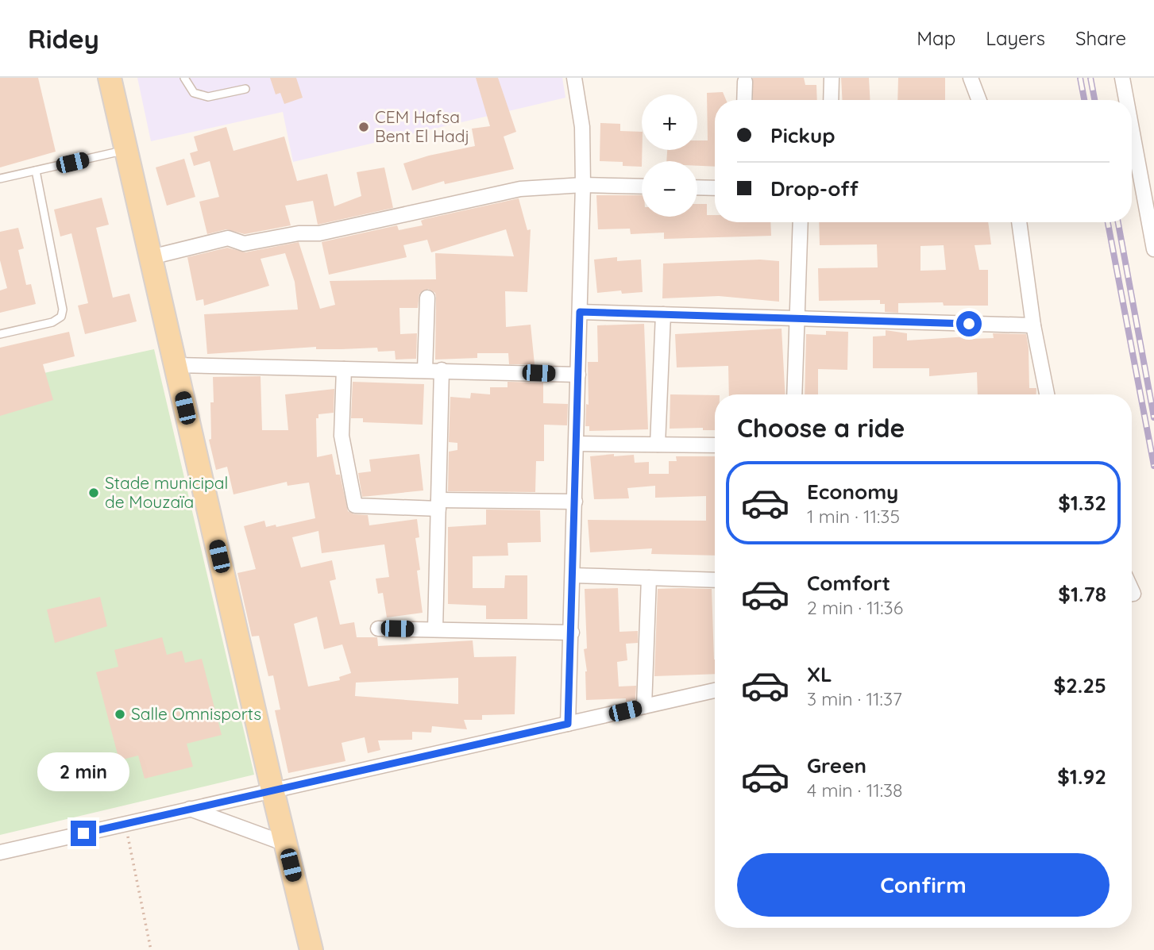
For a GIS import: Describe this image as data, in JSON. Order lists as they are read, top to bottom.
{
  "places": ["CEM Hafsa Bent El Hadj", "Stade municipal de Mouzaïa", "Salle Omnisports"],
  "page": {
    "header": "Ridey",
    "nav": ["Map", "Layers", "Share"],
    "map_buttons": ["+", "−"],
    "banner": ["Pickup", "Drop-off"],
    "heading": "Choose a ride",
    "list": [
      {
        "name": "Economy",
        "note": "1 min · 11:35",
        "value": "$1.32"
      },
      {
        "name": "Comfort",
        "note": "2 min · 11:36",
        "value": "$1.78"
      },
      {
        "name": "XL",
        "note": "3 min · 11:37",
        "value": "$2.25"
      },
      {
        "name": "Green",
        "note": "4 min · 11:38",
        "value": "$1.92"
      }
    ],
    "bubble": "2 min",
    "buttons": "Confirm"
  }
}
